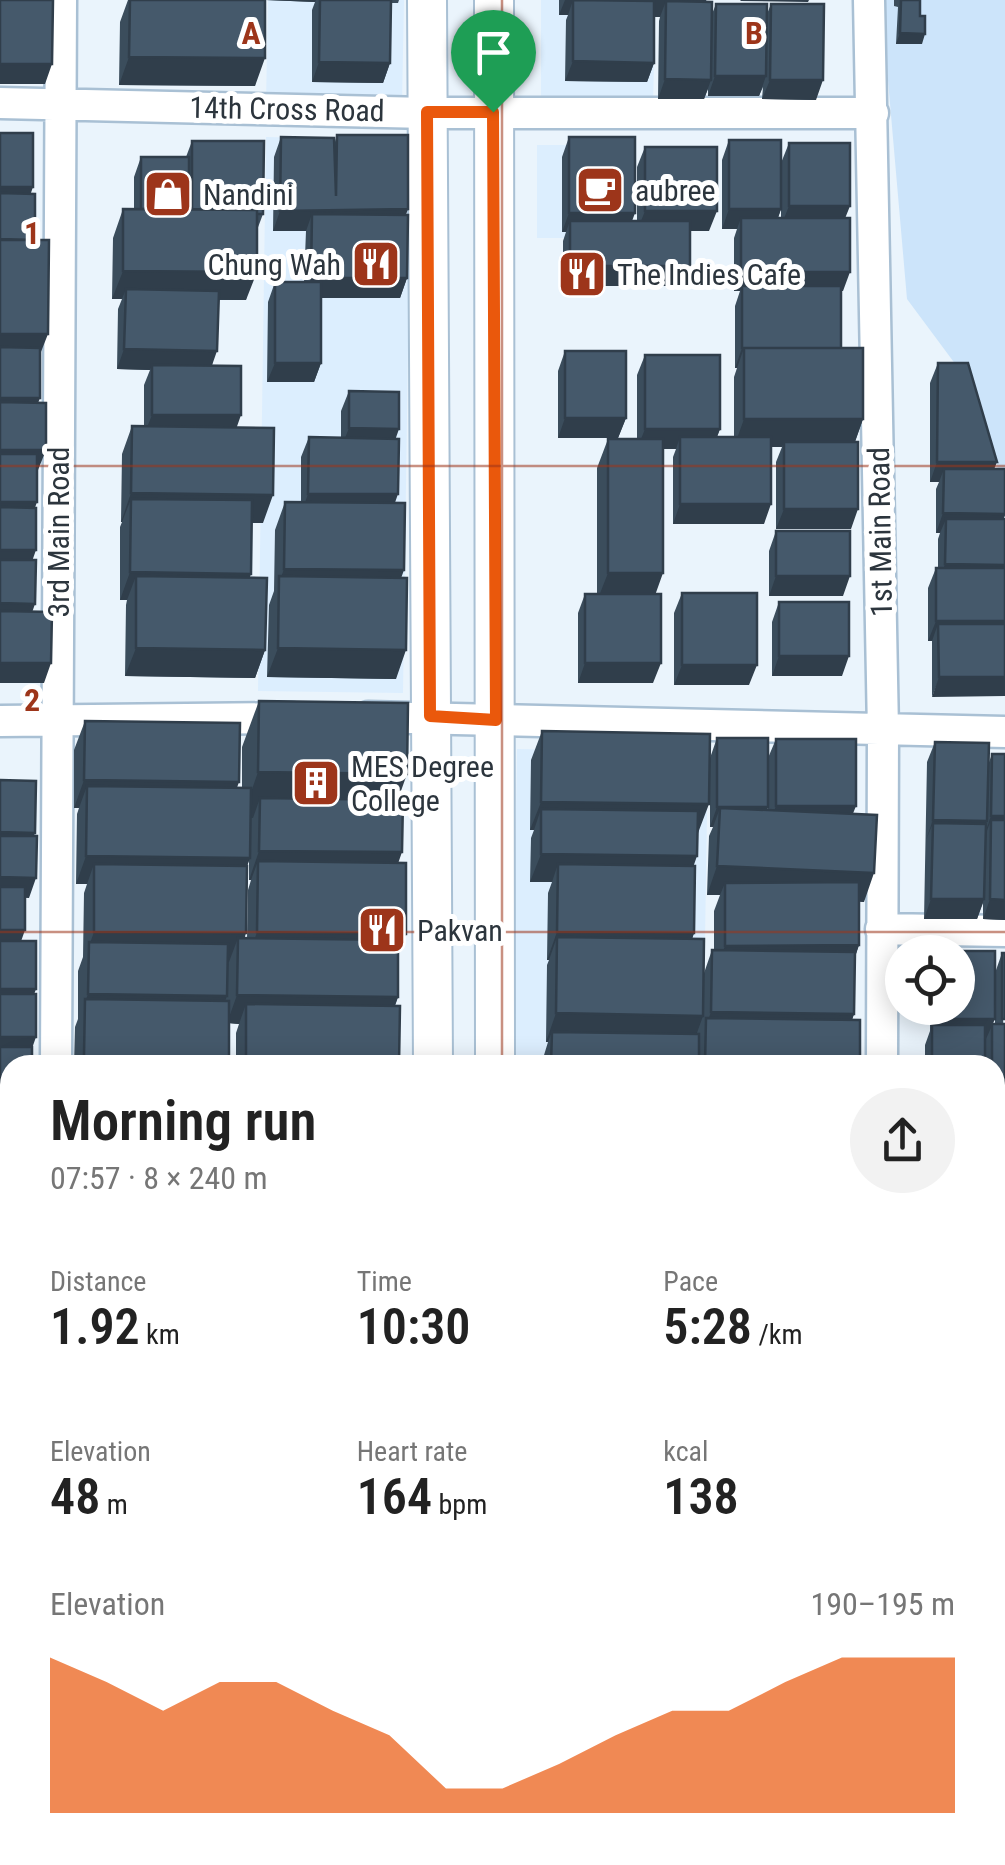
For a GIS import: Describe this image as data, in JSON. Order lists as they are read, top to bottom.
{
  "streets": {
    "street": ["14th Cross Road", "3rd Main Road", "1st Main Road"]
  },
  "crossings": [
    ["14th Cross Road", "3rd Main Road"],
    ["14th Cross Road", "1st Main Road"]
  ],
  "places": {
    "cafe": ["aubree"],
    "shop": ["Nandini"],
    "restaurant": ["Chung Wah", "The Indies Cafe", "Pakvan"],
    "building": ["MES Degree College"]
  },
  "page": {
    "heading": ["Morning run", "07:57 · 8 × 240 m"],
    "stats": [
      ["Distance", "1.92 km"],
      ["Time", "10:30"],
      ["Pace", "5:28 /km"],
      ["Elevation", "48 m"],
      ["Heart rate", "164 bpm"],
      ["kcal", "138"]
    ],
    "chart": ["Elevation", "190–195 m"]
  },
  "grid": {
    "columns": ["A", "B"],
    "rows": ["1", "2"]
  }
}
